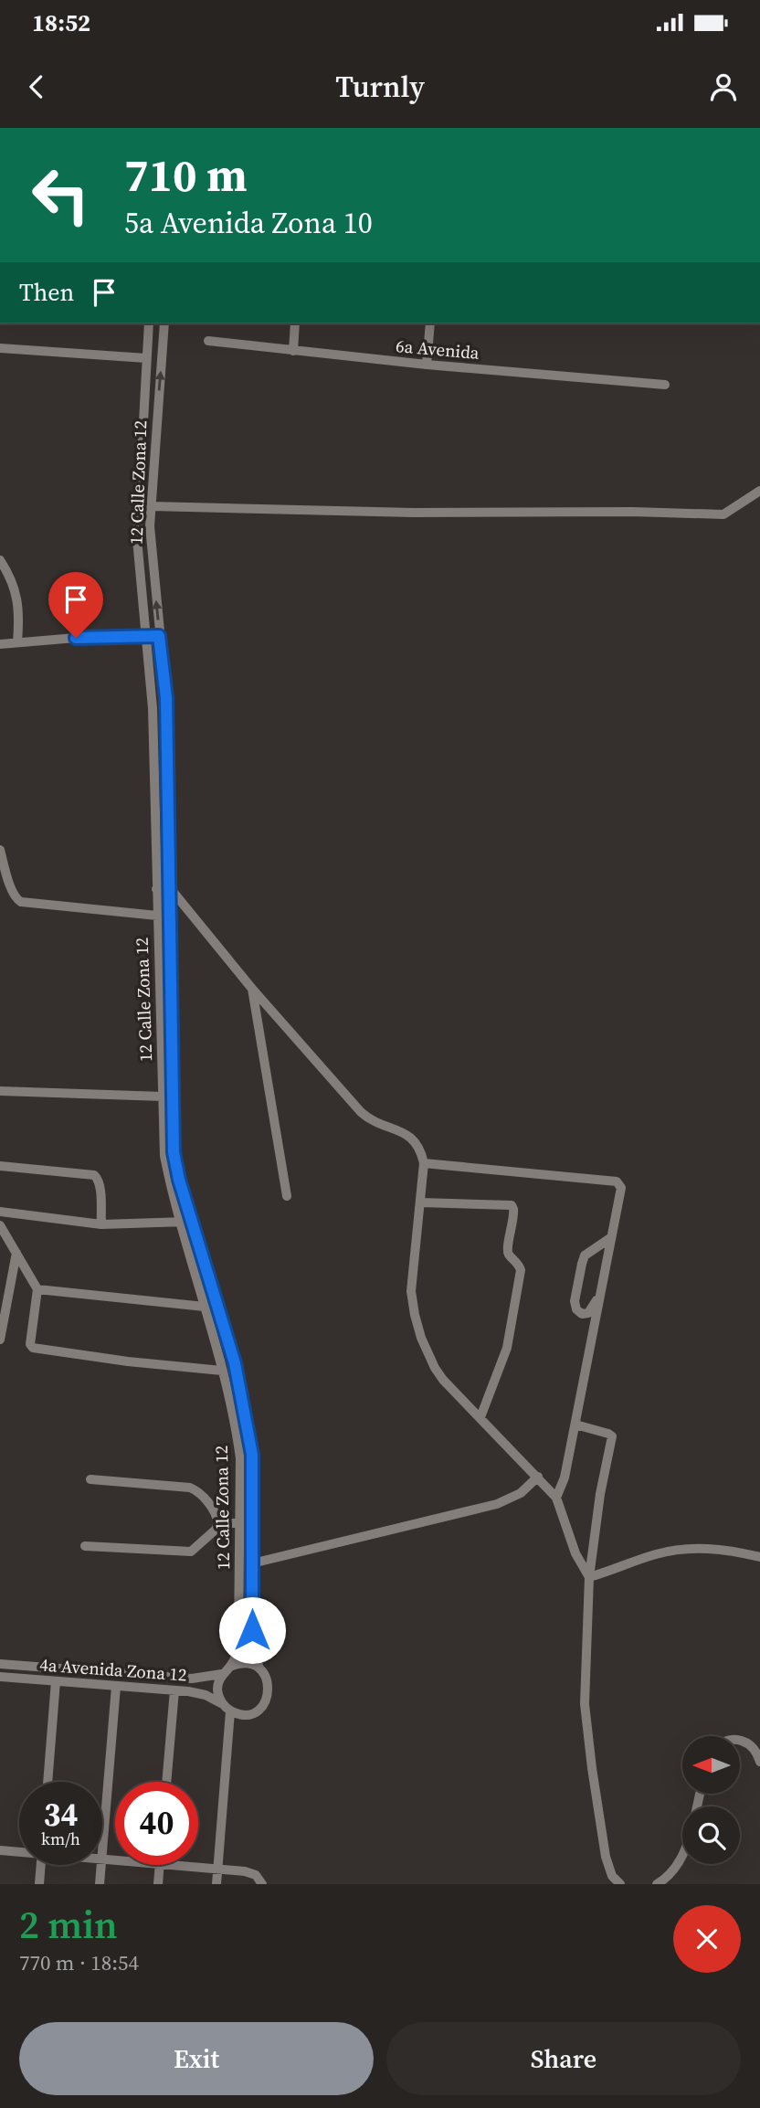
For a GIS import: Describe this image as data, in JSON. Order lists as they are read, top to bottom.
{
  "streets": {
    "street": ["6a Avenida", "12 Calle Zona 12", "4a Avenida Zona 12"]
  },
  "crossings": [
    ["12 Calle Zona 12", "4a Avenida Zona 12"]
  ],
  "north": "left",
  "page": {
    "status": "18:52",
    "header": "Turnly",
    "turn": ["710 m", "5a Avenida Zona 10"],
    "then": "Then",
    "speed": "34 km/h",
    "limit": "40",
    "heading": ["2 min", "770 m · 18:54"],
    "buttons": ["Exit", "Share"]
  }
}
